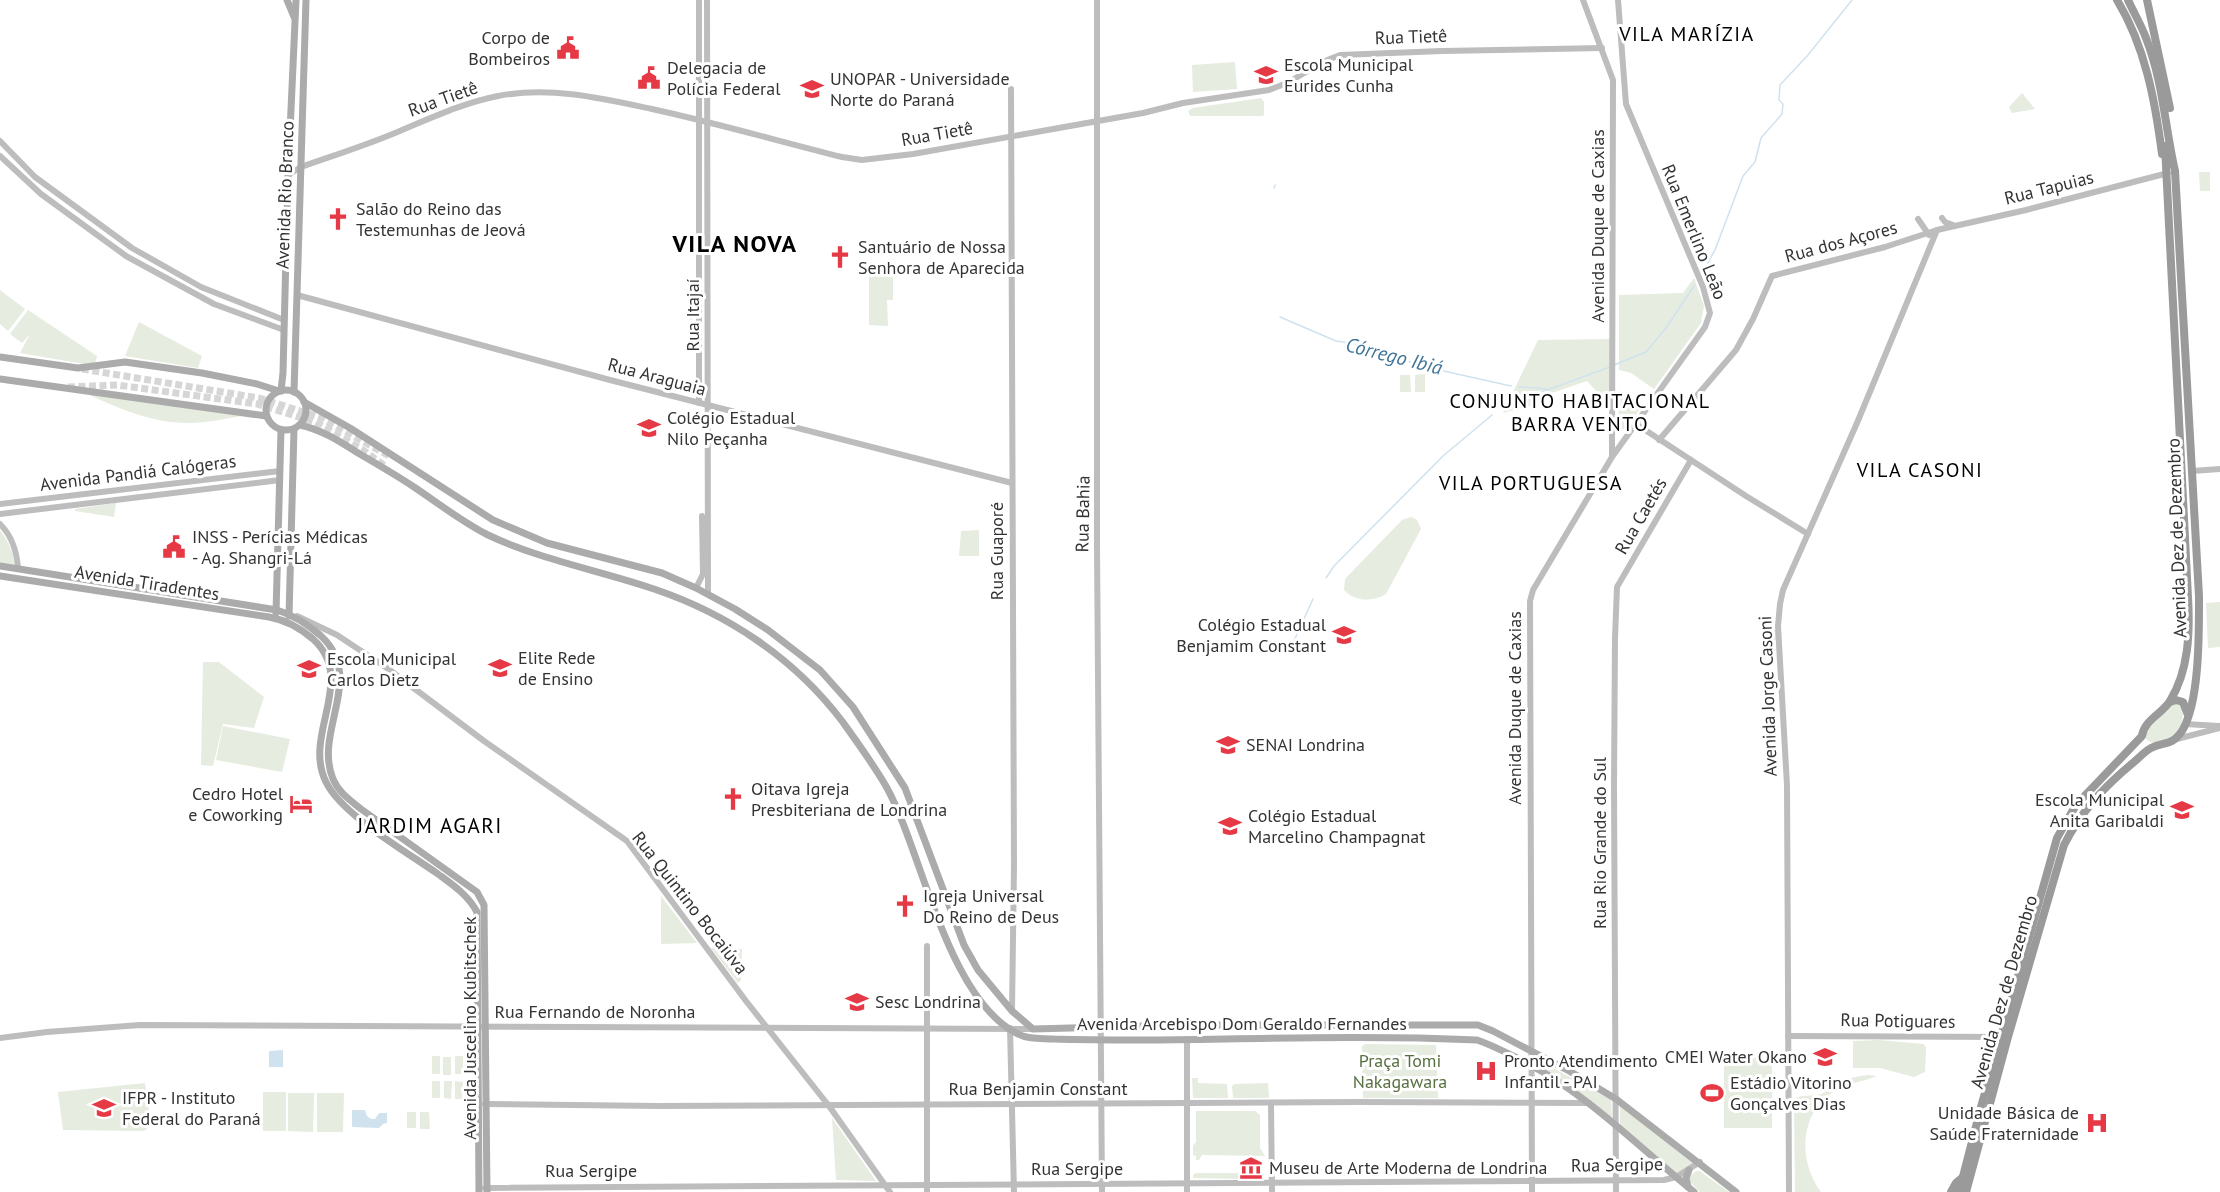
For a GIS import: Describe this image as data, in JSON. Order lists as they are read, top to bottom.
{
  "streets": {
    "highway": ["Avenida Dez de Dezembro"],
    "main road": [
      "Avenida Rio Branco",
      "Avenida Tiradentes",
      "Avenida Arcebispo Dom Geraldo Fernandes",
      "Avenida Juscelino Kubitschek"
    ],
    "street": [
      "Rua Tietê",
      "Rua Tapuias",
      "Avenida Duque de Caxias",
      "Rua Emerlino Leão",
      "Rua dos Açores",
      "Rua Itajaí",
      "Rua Araguaia",
      "Avenida Pandiá Calógeras",
      "Rua Bahia",
      "Rua Caetés",
      "Rua Guaporé",
      "Avenida Jorge Casoni",
      "Rua Rio Grande do Sul",
      "Rua Quintino Bocaiúva",
      "Rua Fernando de Noronha",
      "Rua Potiguares",
      "Rua Benjamin Constant",
      "Rua Sergipe"
    ]
  },
  "crossings": [
    ["Rua Tietê", "Avenida Rio Branco"],
    ["Rua Tietê", "Avenida Duque de Caxias"],
    ["Rua Tietê", "Rua Itajaí"],
    ["Rua Tietê", "Rua Bahia"],
    ["Rua Tietê", "Rua Guaporé"],
    ["Rua Tapuias", "Rua dos Açores"],
    ["Rua Tapuias", "Avenida Dez de Dezembro"],
    ["Rua Tapuias", "Avenida Jorge Casoni"],
    ["Avenida Rio Branco", "Rua Araguaia"],
    ["Avenida Rio Branco", "Avenida Arcebispo Dom Geraldo Fernandes"],
    ["Avenida Duque de Caxias", "Avenida Arcebispo Dom Geraldo Fernandes"],
    ["Avenida Duque de Caxias", "Rua Benjamin Constant"],
    ["Avenida Duque de Caxias", "Rua Sergipe"],
    ["Rua dos Açores", "Avenida Jorge Casoni"],
    ["Rua Itajaí", "Rua Araguaia"],
    ["Rua Araguaia", "Rua Guaporé"],
    ["Rua Bahia", "Avenida Arcebispo Dom Geraldo Fernandes"],
    ["Rua Bahia", "Rua Benjamin Constant"],
    ["Rua Bahia", "Rua Sergipe"],
    ["Rua Caetés", "Rua Rio Grande do Sul"],
    ["Avenida Dez de Dezembro", "Rua Potiguares"],
    ["Avenida Tiradentes", "Avenida Juscelino Kubitschek"],
    ["Avenida Jorge Casoni", "Rua Potiguares"],
    ["Rua Rio Grande do Sul", "Rua Sergipe"],
    ["Rua Quintino Bocaiúva", "Rua Fernando de Noronha"],
    ["Rua Quintino Bocaiúva", "Avenida Juscelino Kubitschek"],
    ["Rua Quintino Bocaiúva", "Rua Benjamin Constant"],
    ["Rua Quintino Bocaiúva", "Rua Sergipe"],
    ["Rua Fernando de Noronha", "Avenida Arcebispo Dom Geraldo Fernandes"],
    ["Rua Fernando de Noronha", "Avenida Juscelino Kubitschek"],
    ["Avenida Juscelino Kubitschek", "Rua Benjamin Constant"],
    ["Avenida Juscelino Kubitschek", "Rua Sergipe"]
  ],
  "districts": [
    "VILA MARÍZIA",
    "VILA NOVA",
    "CONJUNTO HABITACIONAL BARRA VENTO",
    "VILA CASONI",
    "VILA PORTUGUESA",
    "JARDIM AGARI"
  ],
  "water": ["Córrego Ibiá"],
  "parks": ["Praça Tomi Nakagawara"],
  "places": {
    "public building": ["Corpo de Bombeiros", "Delegacia de Polícia Federal", "INSS - Perícias Médicas - Ag. Shangri-Lá"],
    "school or university": [
      "Escola Municipal Eurides Cunha",
      "UNOPAR - Universidade Norte do Paraná",
      "Colégio Estadual Nilo Peçanha",
      "Colégio Estadual Benjamim Constant",
      "Elite Rede de Ensino",
      "Escola Municipal Carlos Dietz",
      "SENAI Londrina",
      "Escola Municipal Anita Garibaldi",
      "Colégio Estadual Marcelino Champagnat",
      "Sesc Londrina",
      "CMEI Water Okano",
      "IFPR - Instituto Federal do Paraná"
    ],
    "church": [
      "Salão do Reino das Testemunhas de Jeová",
      "Santuário de Nossa Senhora de Aparecida",
      "Oitava Igreja Presbiteriana de Londrina",
      "Igreja Universal Do Reino de Deus"
    ],
    "hotel": ["Cedro Hotel e Coworking"],
    "hospital": ["Pronto Atendimento Infantil - PAI", "Unidade Básica de Saúde Fraternidade"],
    "sports": ["Estádio Vitorino Gonçalves Dias"],
    "museum": ["Museu de Arte Moderna de Londrina"]
  }
}
